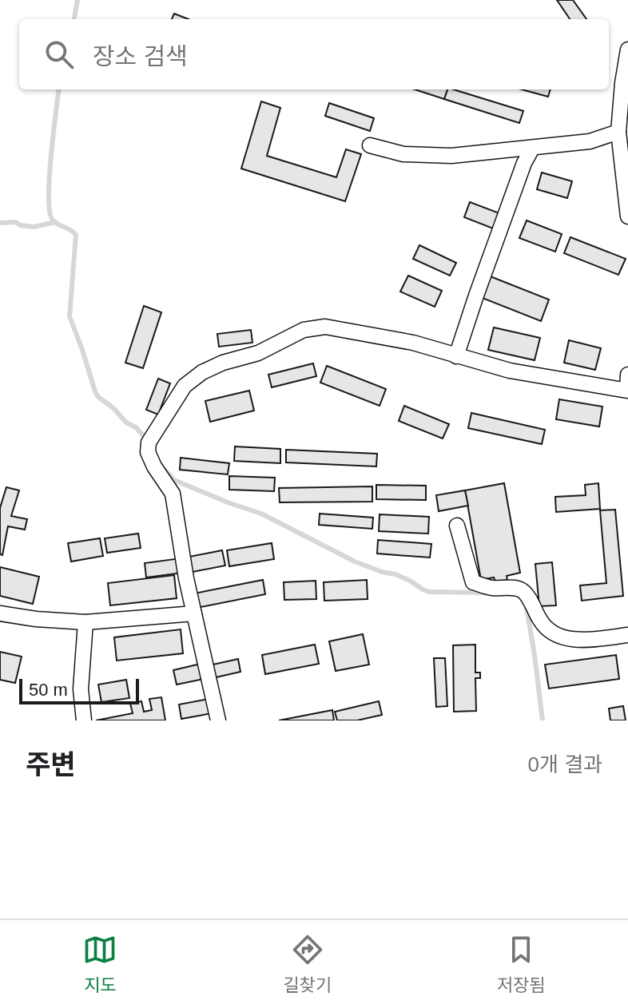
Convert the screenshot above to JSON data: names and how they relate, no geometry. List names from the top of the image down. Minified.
{"scale_bar":"50 m","page":{"search":"장소 검색","scale":"50 m","heading":["주변","0개 결과"],"nav":["지도","길찾기","저장됨"]}}
